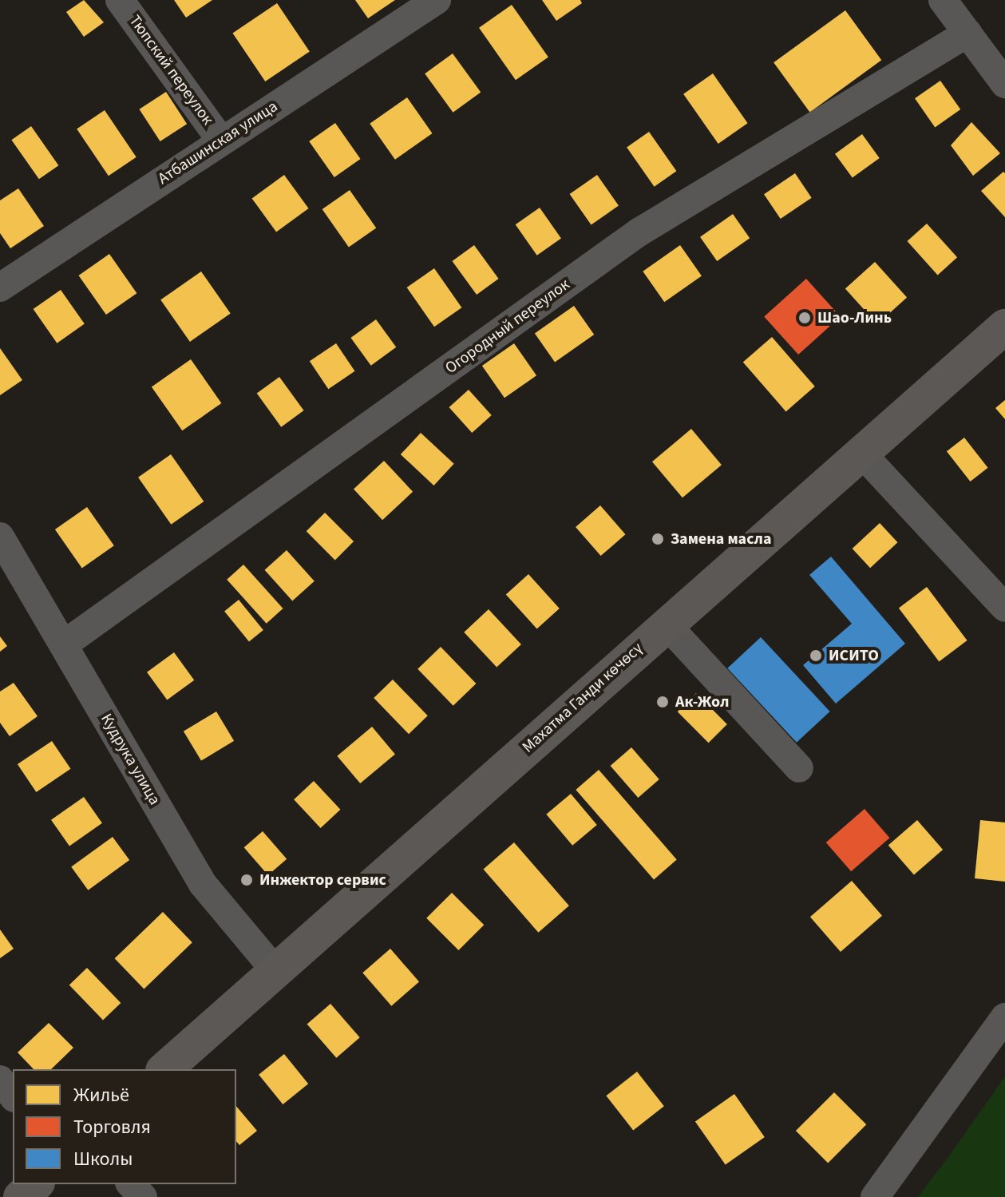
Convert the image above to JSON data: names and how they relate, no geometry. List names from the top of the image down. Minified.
{"streets":{"main road":["Махатма Ганди көчөсү"],"street":["Тюпский переулок","Атбашинская улица","Огородный переулок","Кудрука улица"]},"crossings":[["Тюпский переулок","Атбашинская улица"],["Огородный переулок","Кудрука улица"],["Махатма Ганди көчөсү","Кудрука улица"]],"places":["Шао-Линь","Замена масла","ИСИТО","Ак-Жол","Инжектор сервис"],"legend":["Жильё","Торговля","Школы"]}
